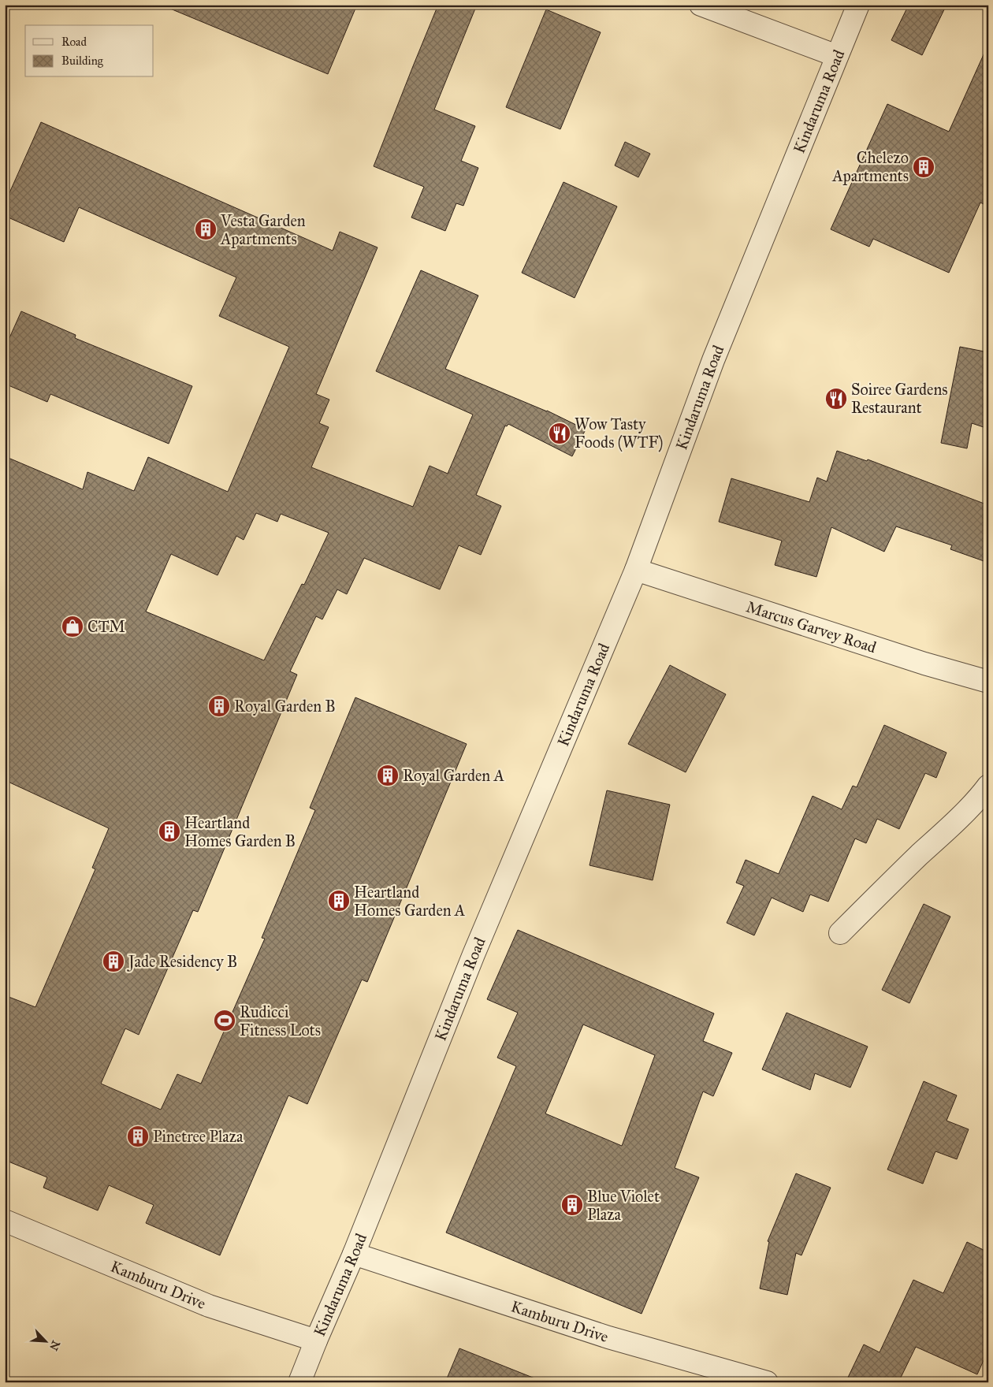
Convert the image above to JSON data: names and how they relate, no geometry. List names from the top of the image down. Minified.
{"streets":{"street":["Kindaruma Road","Marcus Garvey Road","Kamburu Drive"]},"crossings":[["Kindaruma Road","Marcus Garvey Road"],["Kindaruma Road","Kamburu Drive"]],"places":{"building":["Chelezo Apartments","Vesta Garden Apartments","Royal Garden B","Royal Garden A","Heartland Homes Garden B","Heartland Homes Garden A","Jade Residency B","Pinetree Plaza","Blue Violet Plaza"],"restaurant":["Soiree Gardens Restaurant","Wow Tasty Foods (WTF)"],"shop":["CTM"],"sports":["Rudicci Fitness Lots"]},"legend":["Road","Building"],"north":"bottom right"}
